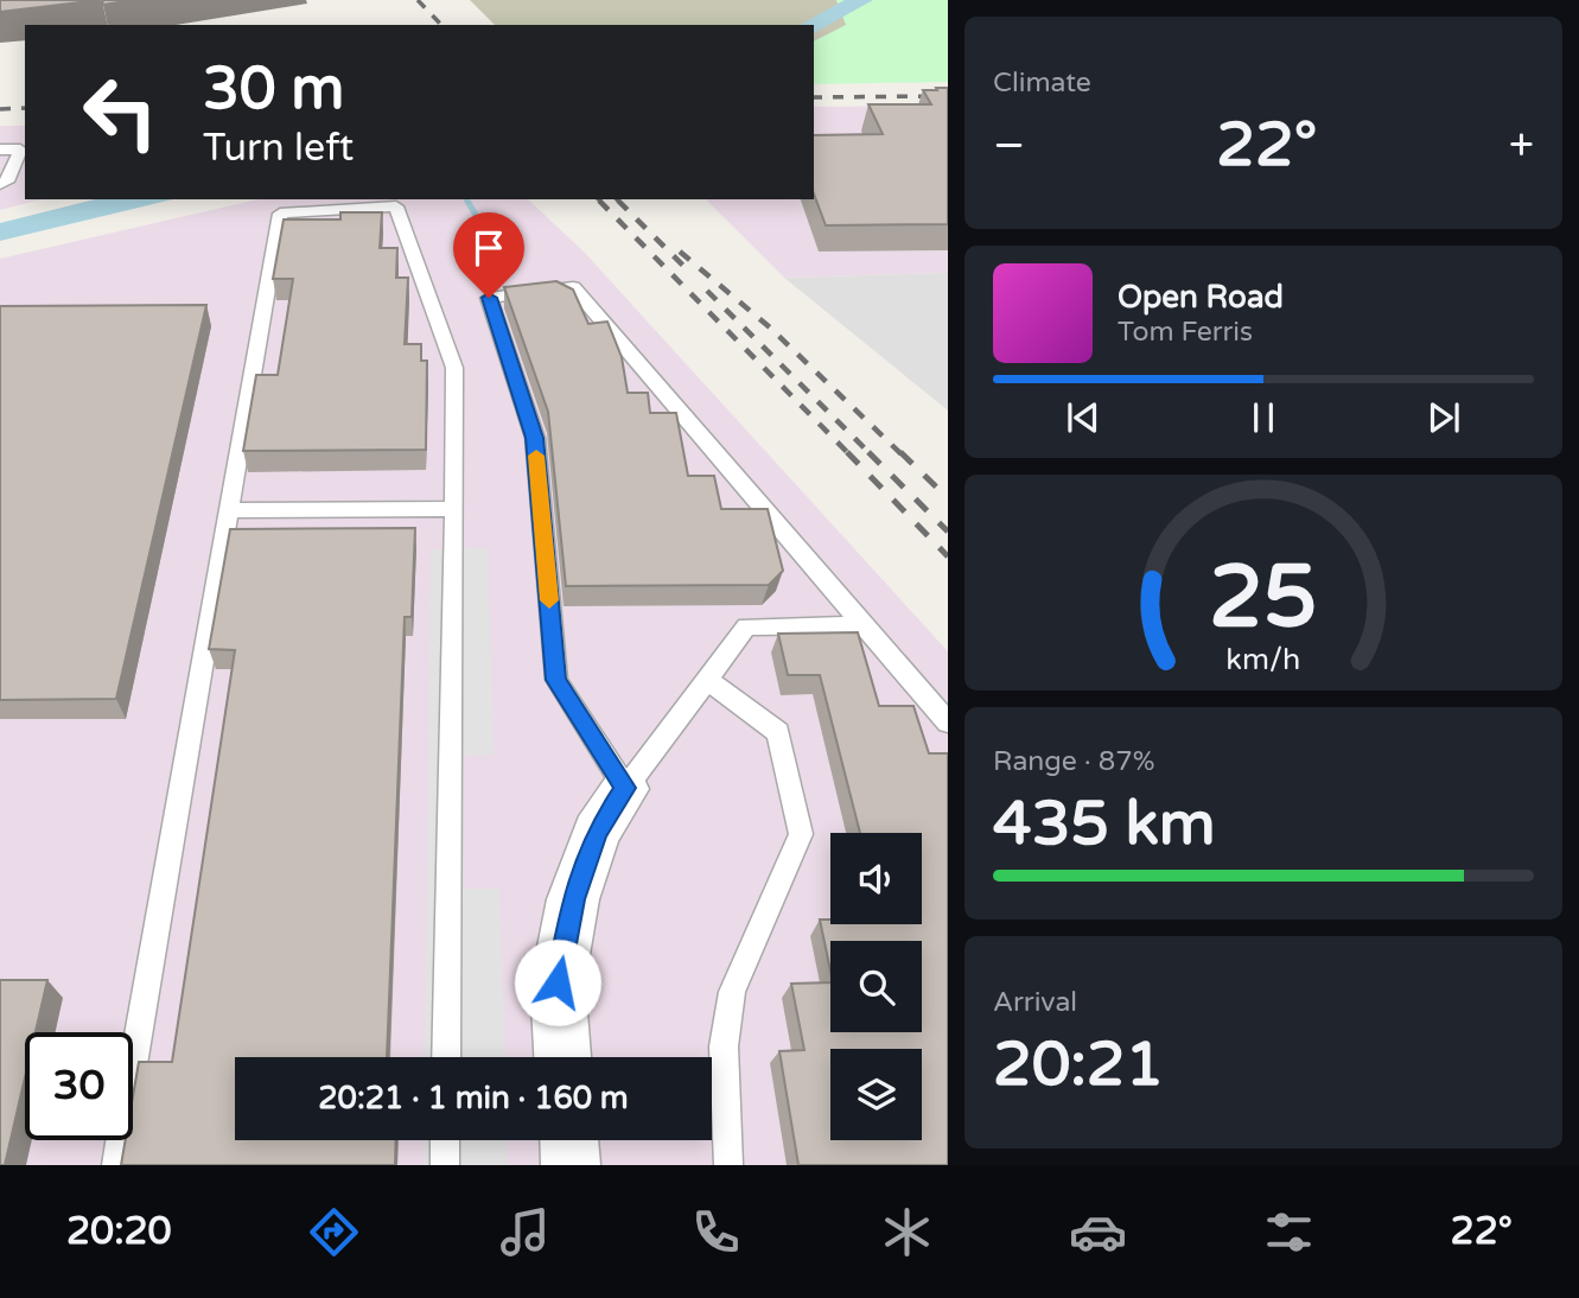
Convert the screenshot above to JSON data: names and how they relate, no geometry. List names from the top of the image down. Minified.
{"page":{"tile":["Climate",["Range · 87%","435 km"],["Arrival","20:21"]],"turn":["30 m","Turn left"],"heat":["−","22°","+"],"song":["Open Road","Tom Ferris"],"limit":"30","trip":"20:21 · 1 min · 160 m","tabs":["20:20","22°"],"gauge":["25","km/h"]}}
